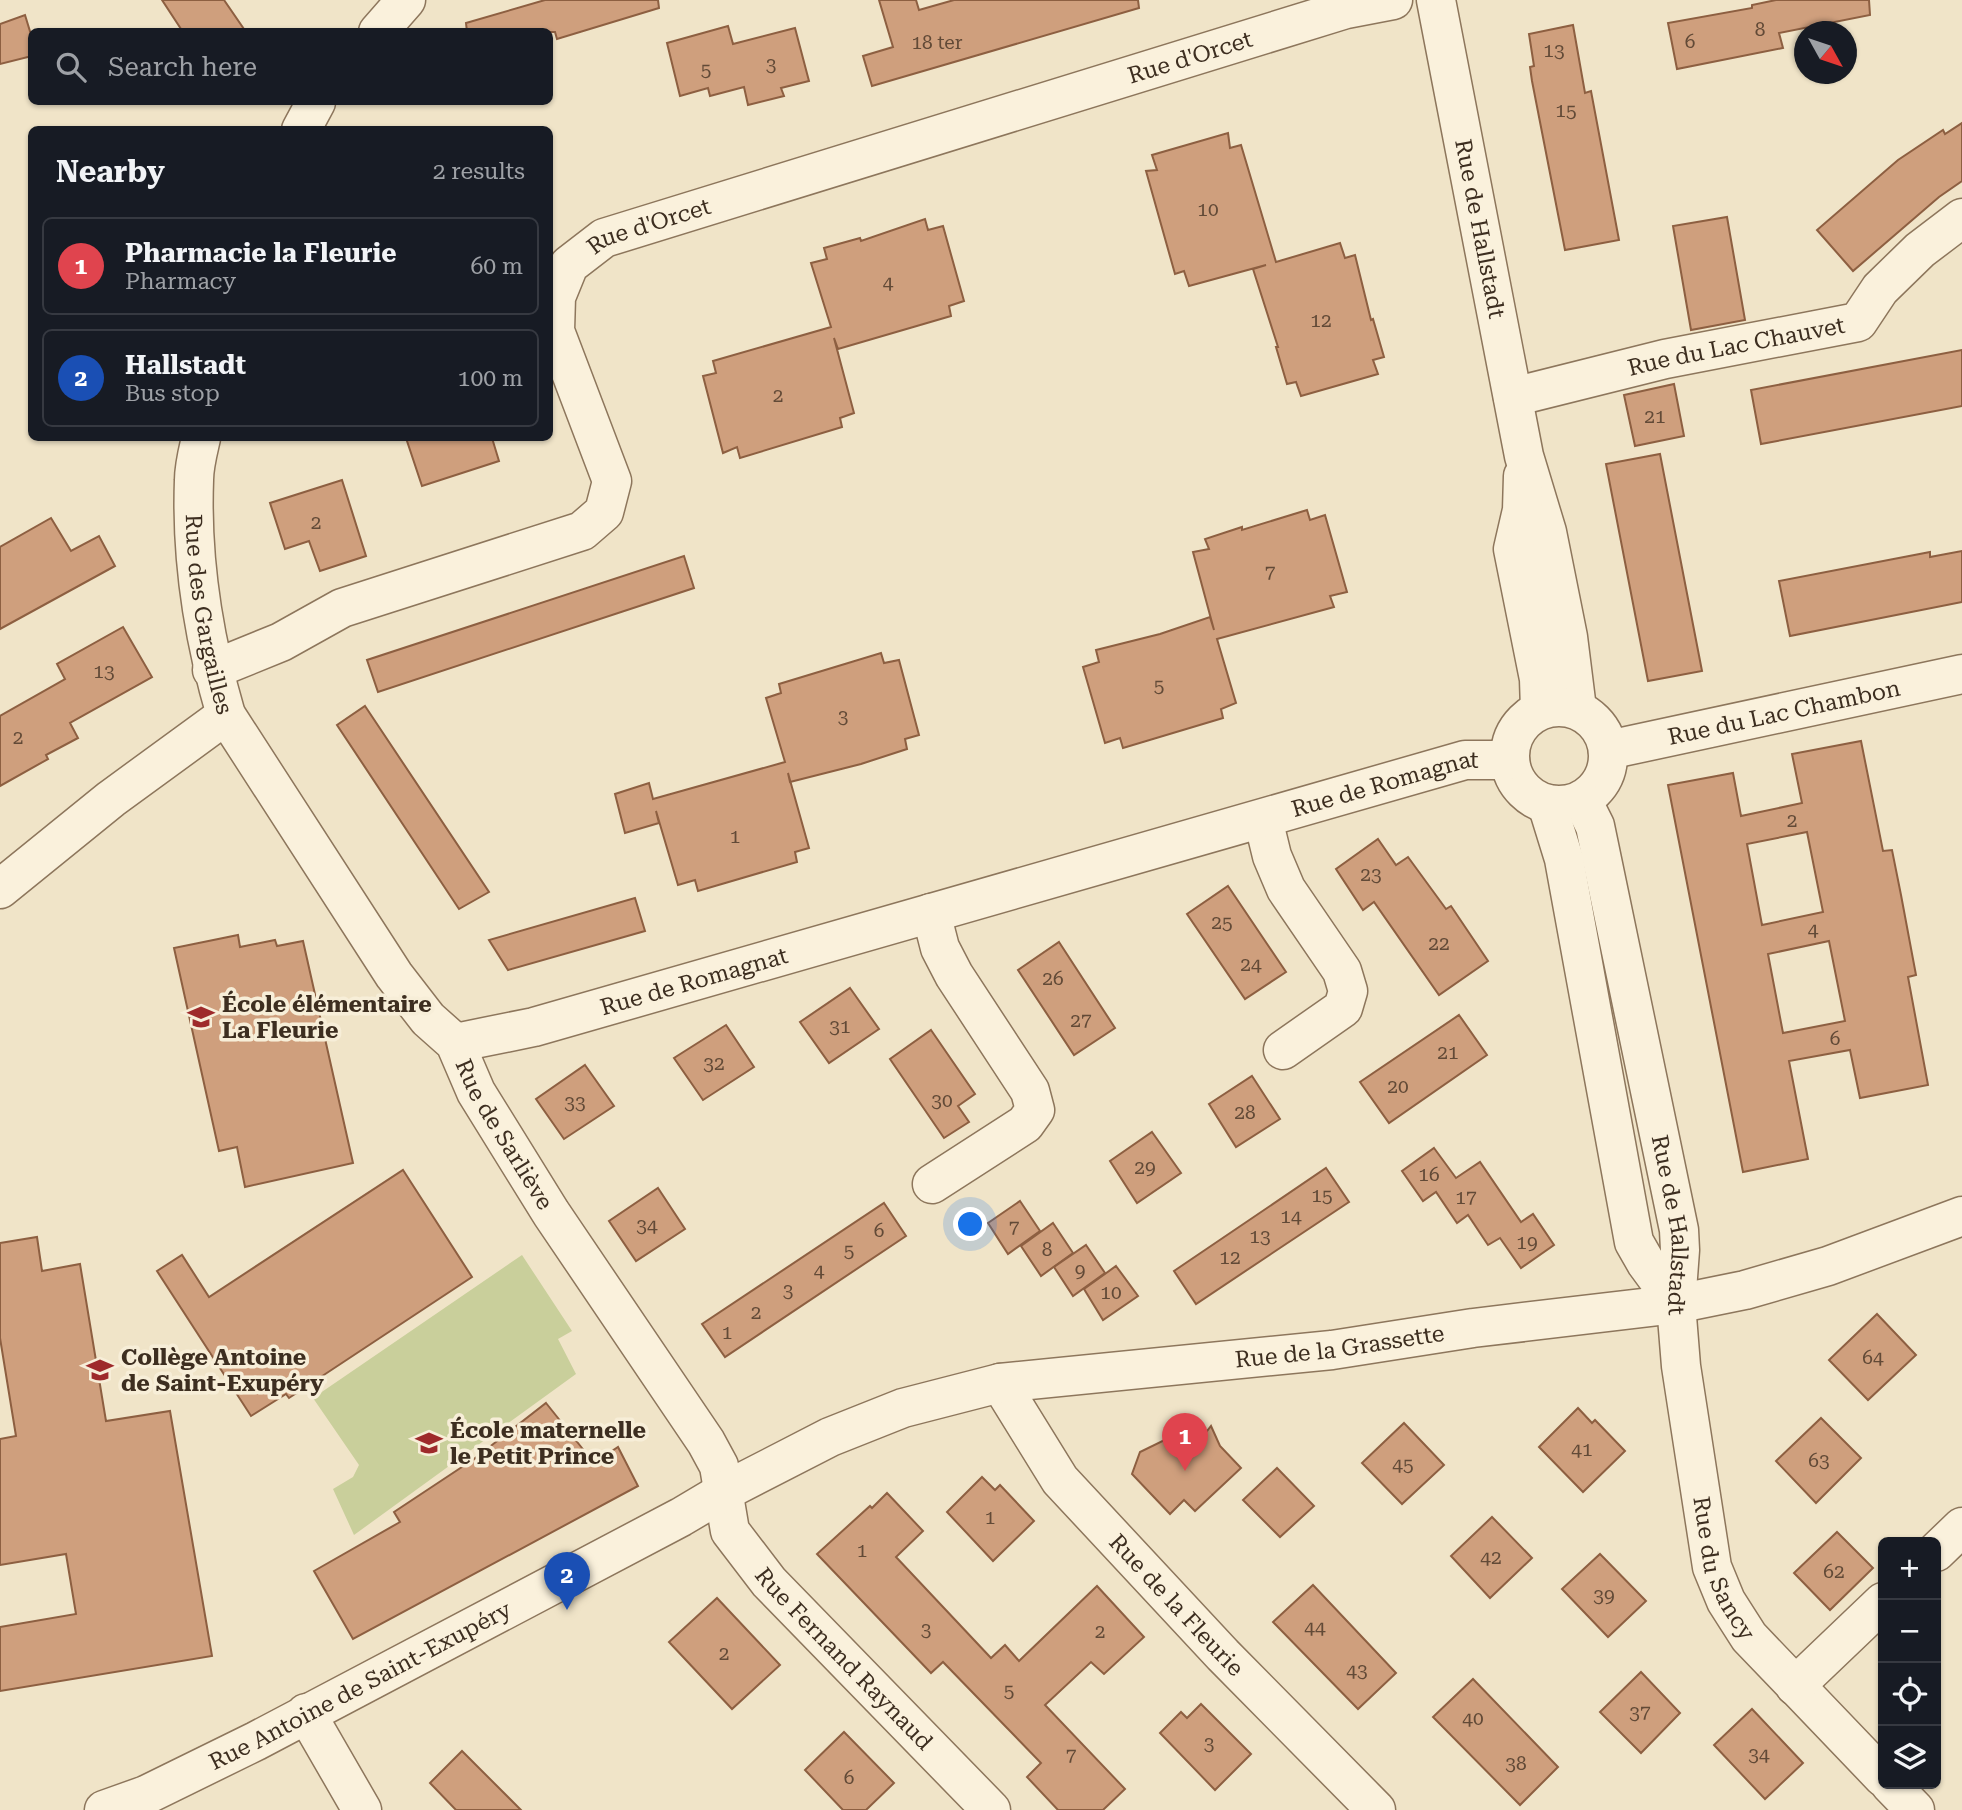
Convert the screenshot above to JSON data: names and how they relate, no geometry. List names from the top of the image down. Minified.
{"streets":{"street":["Rue d'Orcet","Rue de Hallstadt","Rue du Lac Chauvet","Rue des Gargailles","Rue du Lac Chambon","Rue de Romagnat","Rue de Sarliève","Rue de la Grassette","Rue du Sancy","Rue de la Fleurie","Rue Fernand Raynaud","Rue Antoine de Saint-Exupéry"]},"crossings":[["Rue d'Orcet","Rue des Gargailles"],["Rue de Hallstadt","Rue du Lac Chauvet"],["Rue de Hallstadt","Rue du Lac Chambon"],["Rue de Hallstadt","Rue de Romagnat"],["Rue de Hallstadt","Rue de la Grassette"],["Rue de Hallstadt","Rue du Sancy"],["Rue des Gargailles","Rue de Sarliève"],["Rue du Lac Chambon","Rue de Romagnat"],["Rue de Romagnat","Rue de Sarliève"],["Rue de Sarliève","Rue de la Grassette"],["Rue de Sarliève","Rue Fernand Raynaud"],["Rue de Sarliève","Rue Antoine de Saint-Exupéry"],["Rue de la Grassette","Rue du Sancy"],["Rue de la Grassette","Rue de la Fleurie"],["Rue de la Grassette","Rue Fernand Raynaud"],["Rue de la Grassette","Rue Antoine de Saint-Exupéry"],["Rue Fernand Raynaud","Rue Antoine de Saint-Exupéry"]],"places":{"school or university":["École élémentaire La Fleurie","Collège Antoine de Saint-Exupéry","École maternelle le Petit Prince"]},"house_numbers":["8","6","18 ter","13","3","5","15","10","4","12","2","21","2","7","13","5","3","2","2","1","23","25","4","22","24","26","27","31","6","21","32","20","30","33","28","29","16","15","17","14","34","7","6","13","19","8","5","12","4","9","3","10","2","1","64","41","63","45","1","1","42","62","39","44","3","2","2","43","5","37","40","3","34","7","38","6"],"north":"bottom right","page":{"search":"Search here","heading":["Nearby","2 results"],"list":[{"mark":"1","name":"Pharmacie la Fleurie","note":"Pharmacy","value":"60 m"},{"mark":"2","name":"Hallstadt","note":"Bus stop","value":"100 m"}],"pins":["1","2"],"map_buttons":["+","−"]}}
